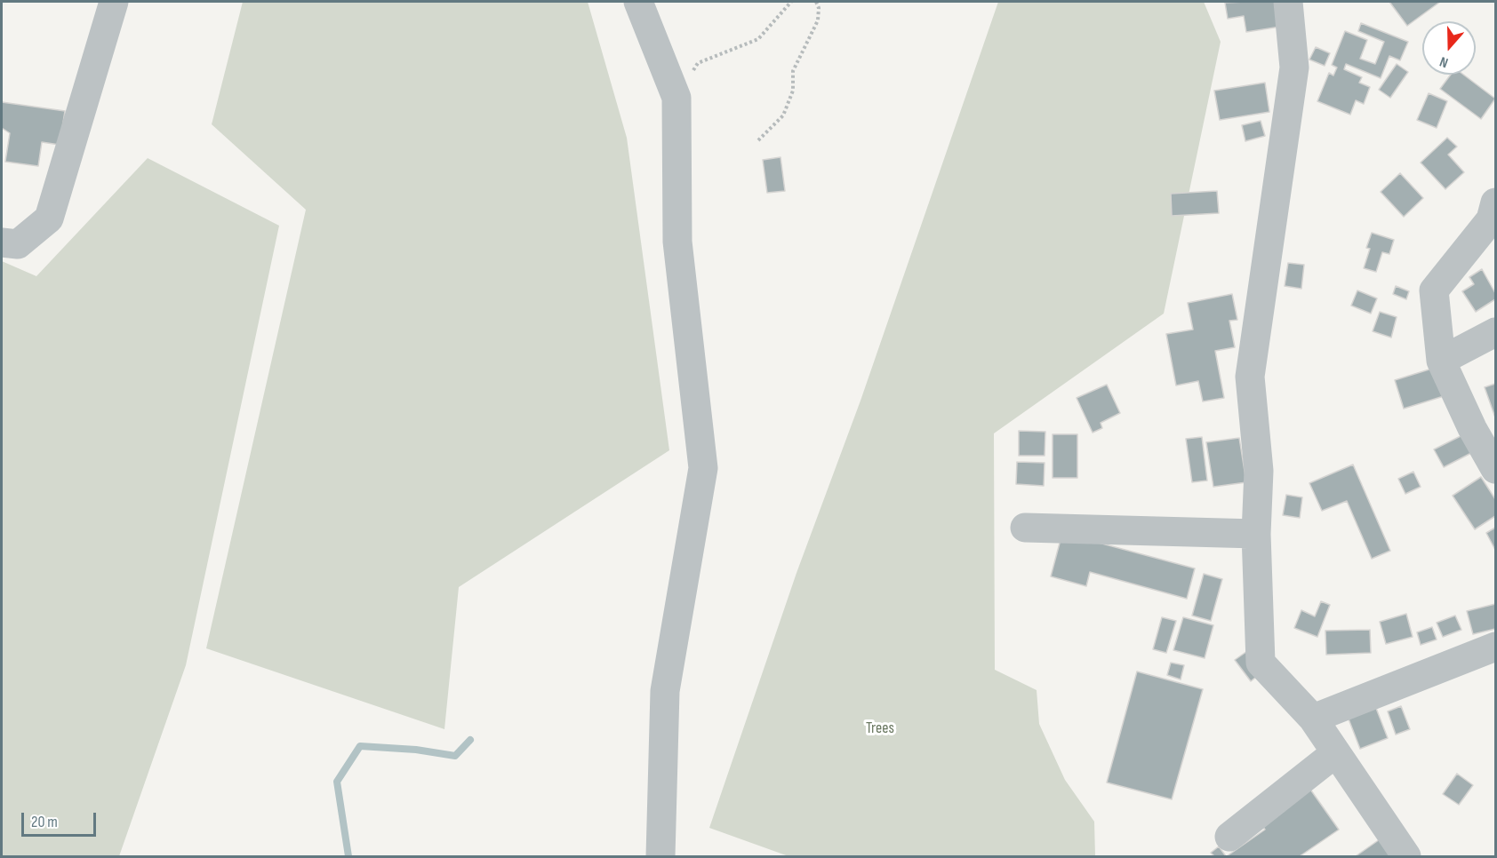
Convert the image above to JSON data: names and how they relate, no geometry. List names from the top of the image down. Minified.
{"parks":["Trees"],"scale_bar":"20 m","north":"bottom"}
